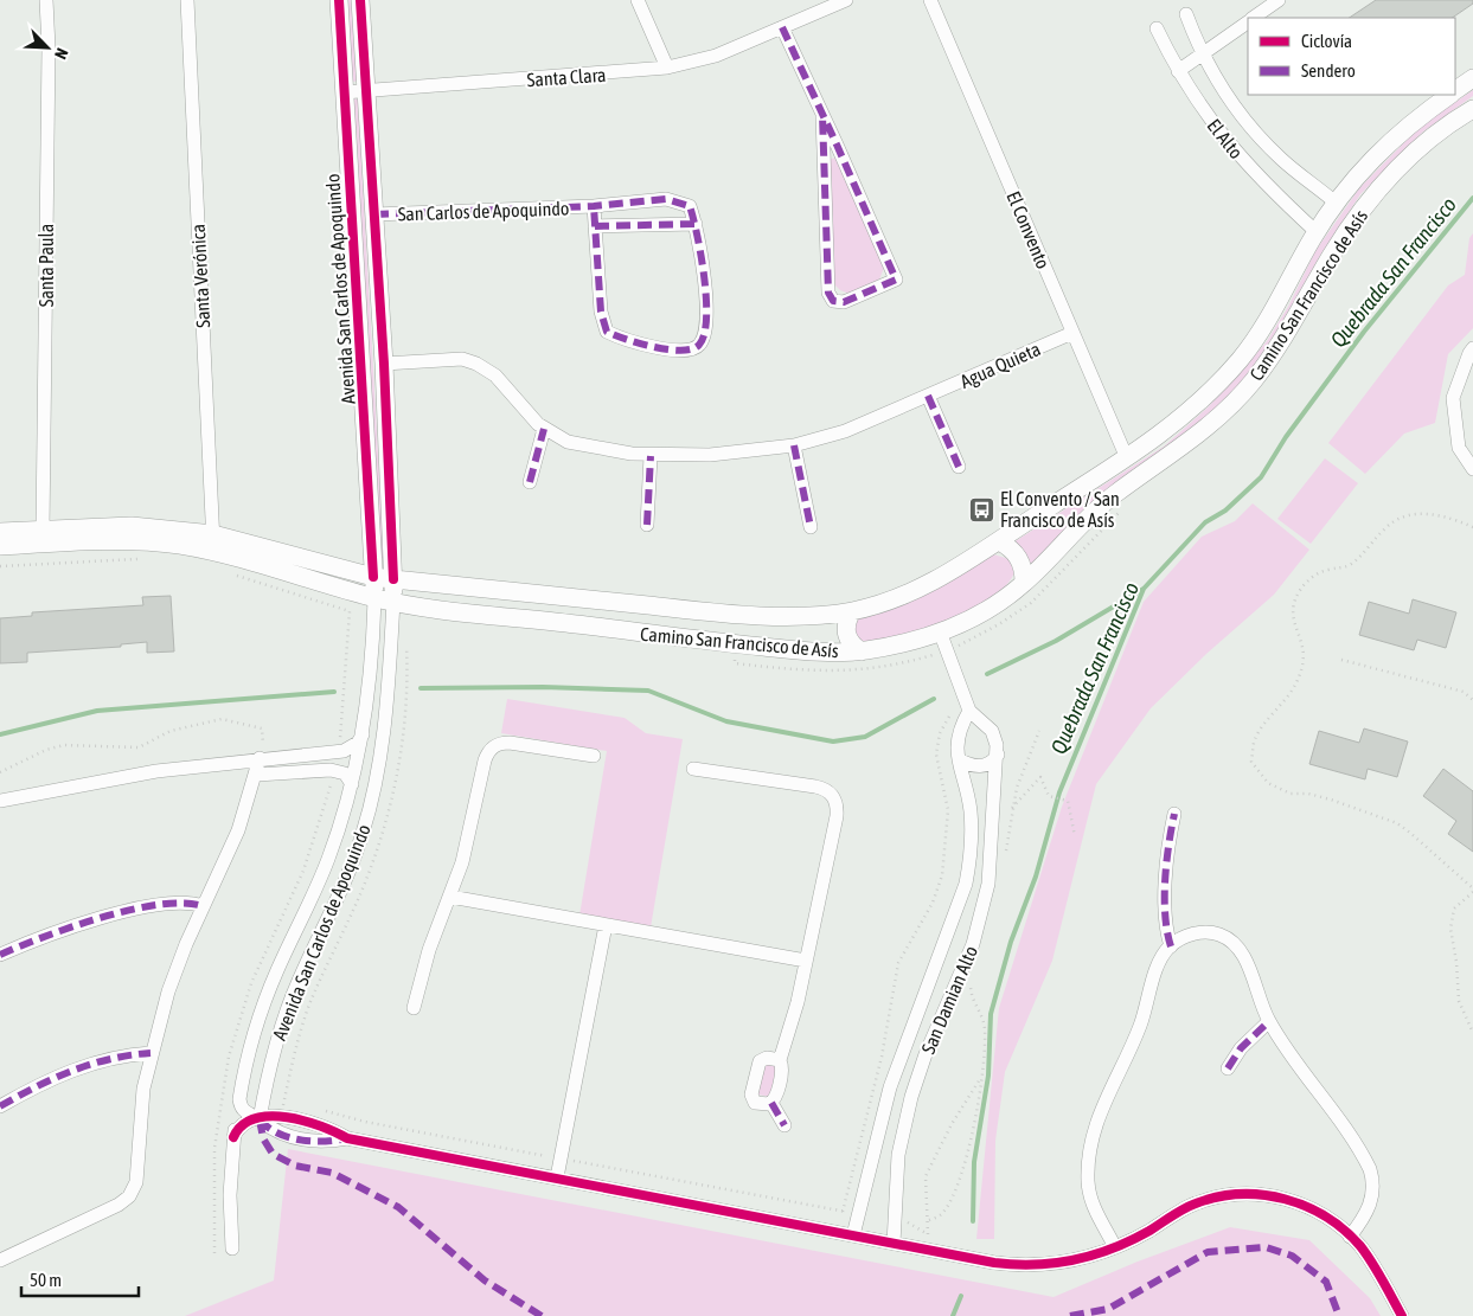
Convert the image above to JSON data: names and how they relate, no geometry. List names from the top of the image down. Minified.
{"streets":{"main road":["Avenida San Carlos de Apoquindo","Camino San Francisco de Asís"],"street":["Santa Clara","El Alto","San Carlos de Apoquindo","El Convento","Santa Paula","Santa Verónica","Agua Quieta","San Damian Alto"]},"crossings":[["Santa Clara","Avenida San Carlos de Apoquindo"],["El Alto","Camino San Francisco de Asís"],["San Carlos de Apoquindo","Avenida San Carlos de Apoquindo"],["El Convento","Camino San Francisco de Asís"],["El Convento","Agua Quieta"],["Santa Paula","Camino San Francisco de Asís"],["Santa Verónica","Camino San Francisco de Asís"],["Avenida San Carlos de Apoquindo","Camino San Francisco de Asís"],["Avenida San Carlos de Apoquindo","Agua Quieta"],["Camino San Francisco de Asís","San Damian Alto"]],"water":["Quebrada San Francisco"],"places":{"bus stop":["El Convento / San Francisco de Asís"]},"legend":["Ciclovía","Sendero"],"scale_bar":"50 m","north":"bottom right"}
